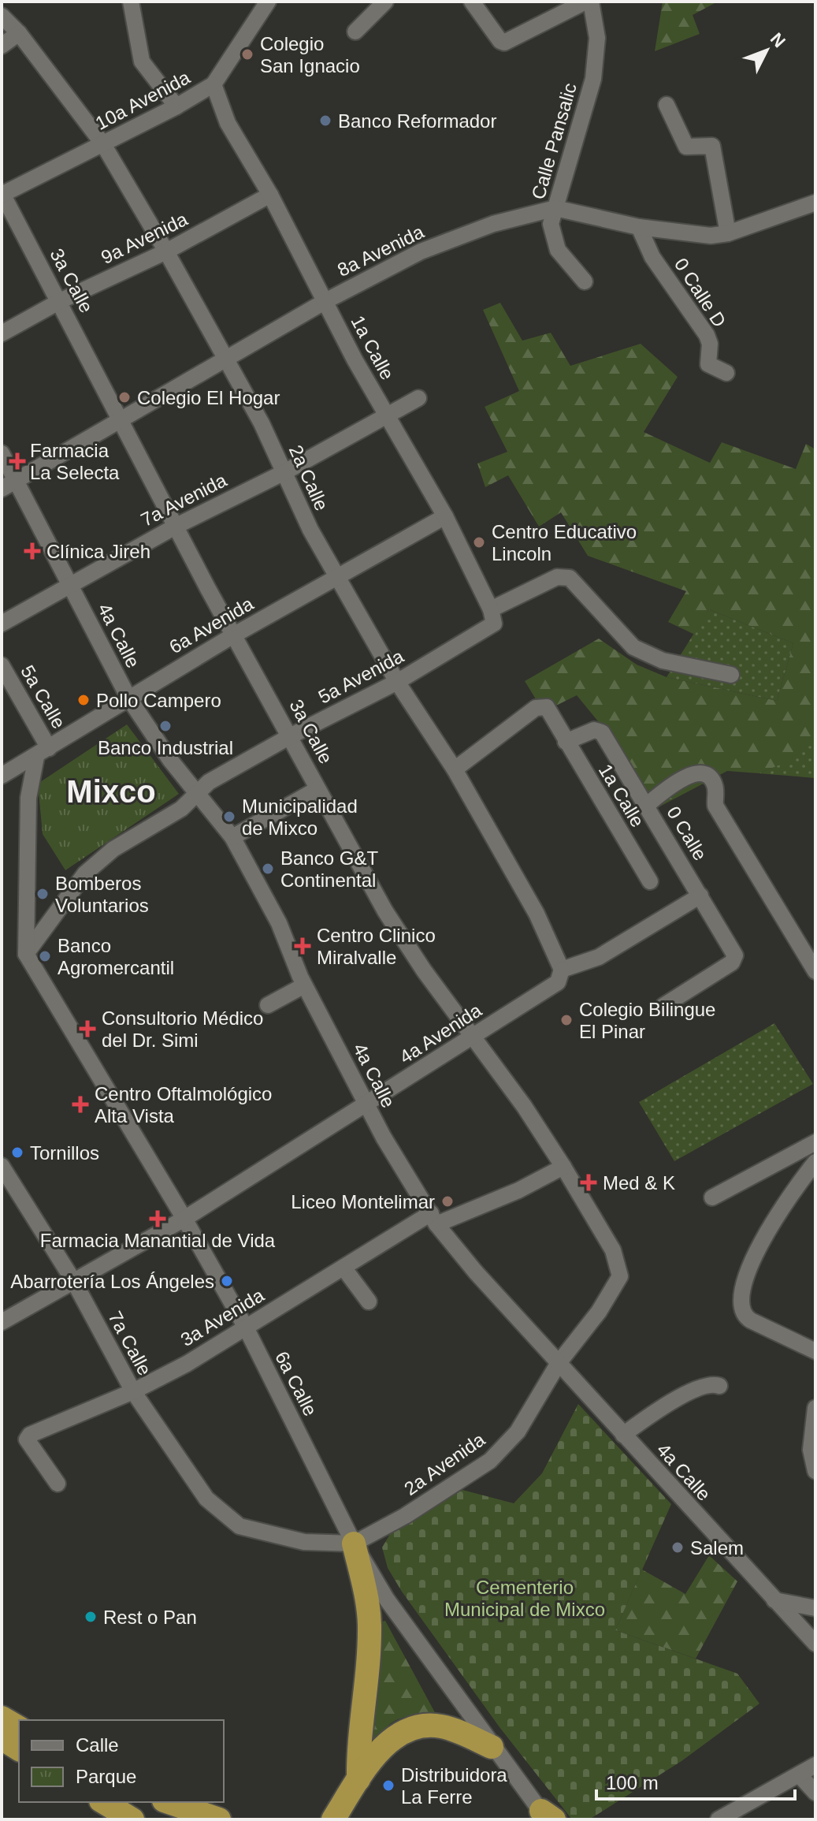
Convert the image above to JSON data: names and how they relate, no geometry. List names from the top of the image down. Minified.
{"streets":{"street":["10a Avenida","Calle Pansalic","9a Avenida","8a Avenida","3a Calle","0 Calle D","1a Calle","2a Calle","7a Avenida","6a Avenida","4a Calle","5a Avenida","5a Calle","0 Calle","4a Avenida","3a Avenida","7a Calle","6a Calle","2a Avenida"]},"crossings":[["10a Avenida","3a Calle"],["10a Avenida","1a Calle"],["10a Avenida","2a Calle"],["Calle Pansalic","8a Avenida"],["9a Avenida","3a Calle"],["9a Avenida","1a Calle"],["9a Avenida","2a Calle"],["8a Avenida","3a Calle"],["8a Avenida","0 Calle D"],["8a Avenida","1a Calle"],["8a Avenida","2a Calle"],["8a Avenida","4a Calle"],["3a Calle","7a Avenida"],["3a Calle","6a Avenida"],["3a Calle","5a Avenida"],["3a Calle","4a Avenida"],["3a Calle","3a Avenida"],["3a Calle","2a Avenida"],["1a Calle","2a Calle"],["1a Calle","7a Avenida"],["1a Calle","6a Avenida"],["1a Calle","5a Avenida"],["1a Calle","0 Calle"],["2a Calle","7a Avenida"],["2a Calle","6a Avenida"],["2a Calle","5a Avenida"],["2a Calle","4a Avenida"],["7a Avenida","4a Calle"],["6a Avenida","4a Calle"],["6a Avenida","5a Calle"],["4a Calle","5a Avenida"],["4a Calle","4a Avenida"],["4a Calle","3a Avenida"],["4a Calle","2a Avenida"],["5a Avenida","5a Calle"],["5a Avenida","6a Calle"],["5a Calle","6a Calle"],["4a Avenida","7a Calle"],["4a Avenida","6a Calle"],["3a Avenida","7a Calle"],["3a Avenida","6a Calle"],["7a Calle","2a Avenida"],["6a Calle","2a Avenida"]],"districts":["Mixco"],"parks":["Cementerio Municipal de Mixco"],"places":{"other":["Colegio San Ignacio","Banco Reformador","Colegio El Hogar","Centro Educativo Lincoln","Pollo Campero","Banco Industrial","Municipalidad de Mixco","Banco G&T Continental","Bomberos Voluntarios","Banco Agromercantil","Colegio Bilingue El Pinar","Tornillos","Liceo Montelimar","Abarrotería Los Ángeles","Salem","Rest o Pan","Distribuidora La Ferre"],"health":["Farmacia La Selecta","Clínica Jireh","Centro Clinico Miralvalle","Consultorio Médico del Dr. Simi","Centro Oftalmológico Alta Vista","Med & K","Farmacia Manantial de Vida"]},"legend":["Calle","Parque"],"scale_bar":"100 m","north":"top right"}
